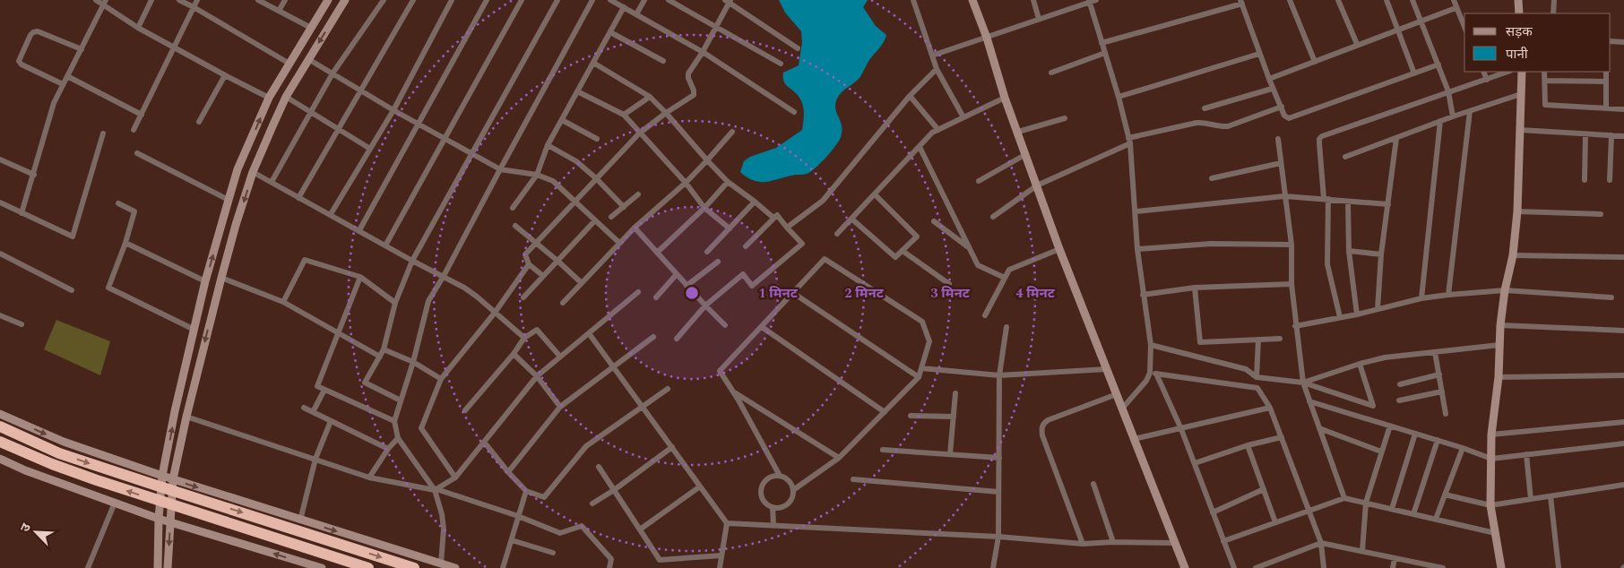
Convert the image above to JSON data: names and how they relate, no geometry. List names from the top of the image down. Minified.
{"legend":["सड़क","पानी"],"north":"top left","rings":["1 मिनट","2 मिनट","3 मिनट","4 मिनट"]}
